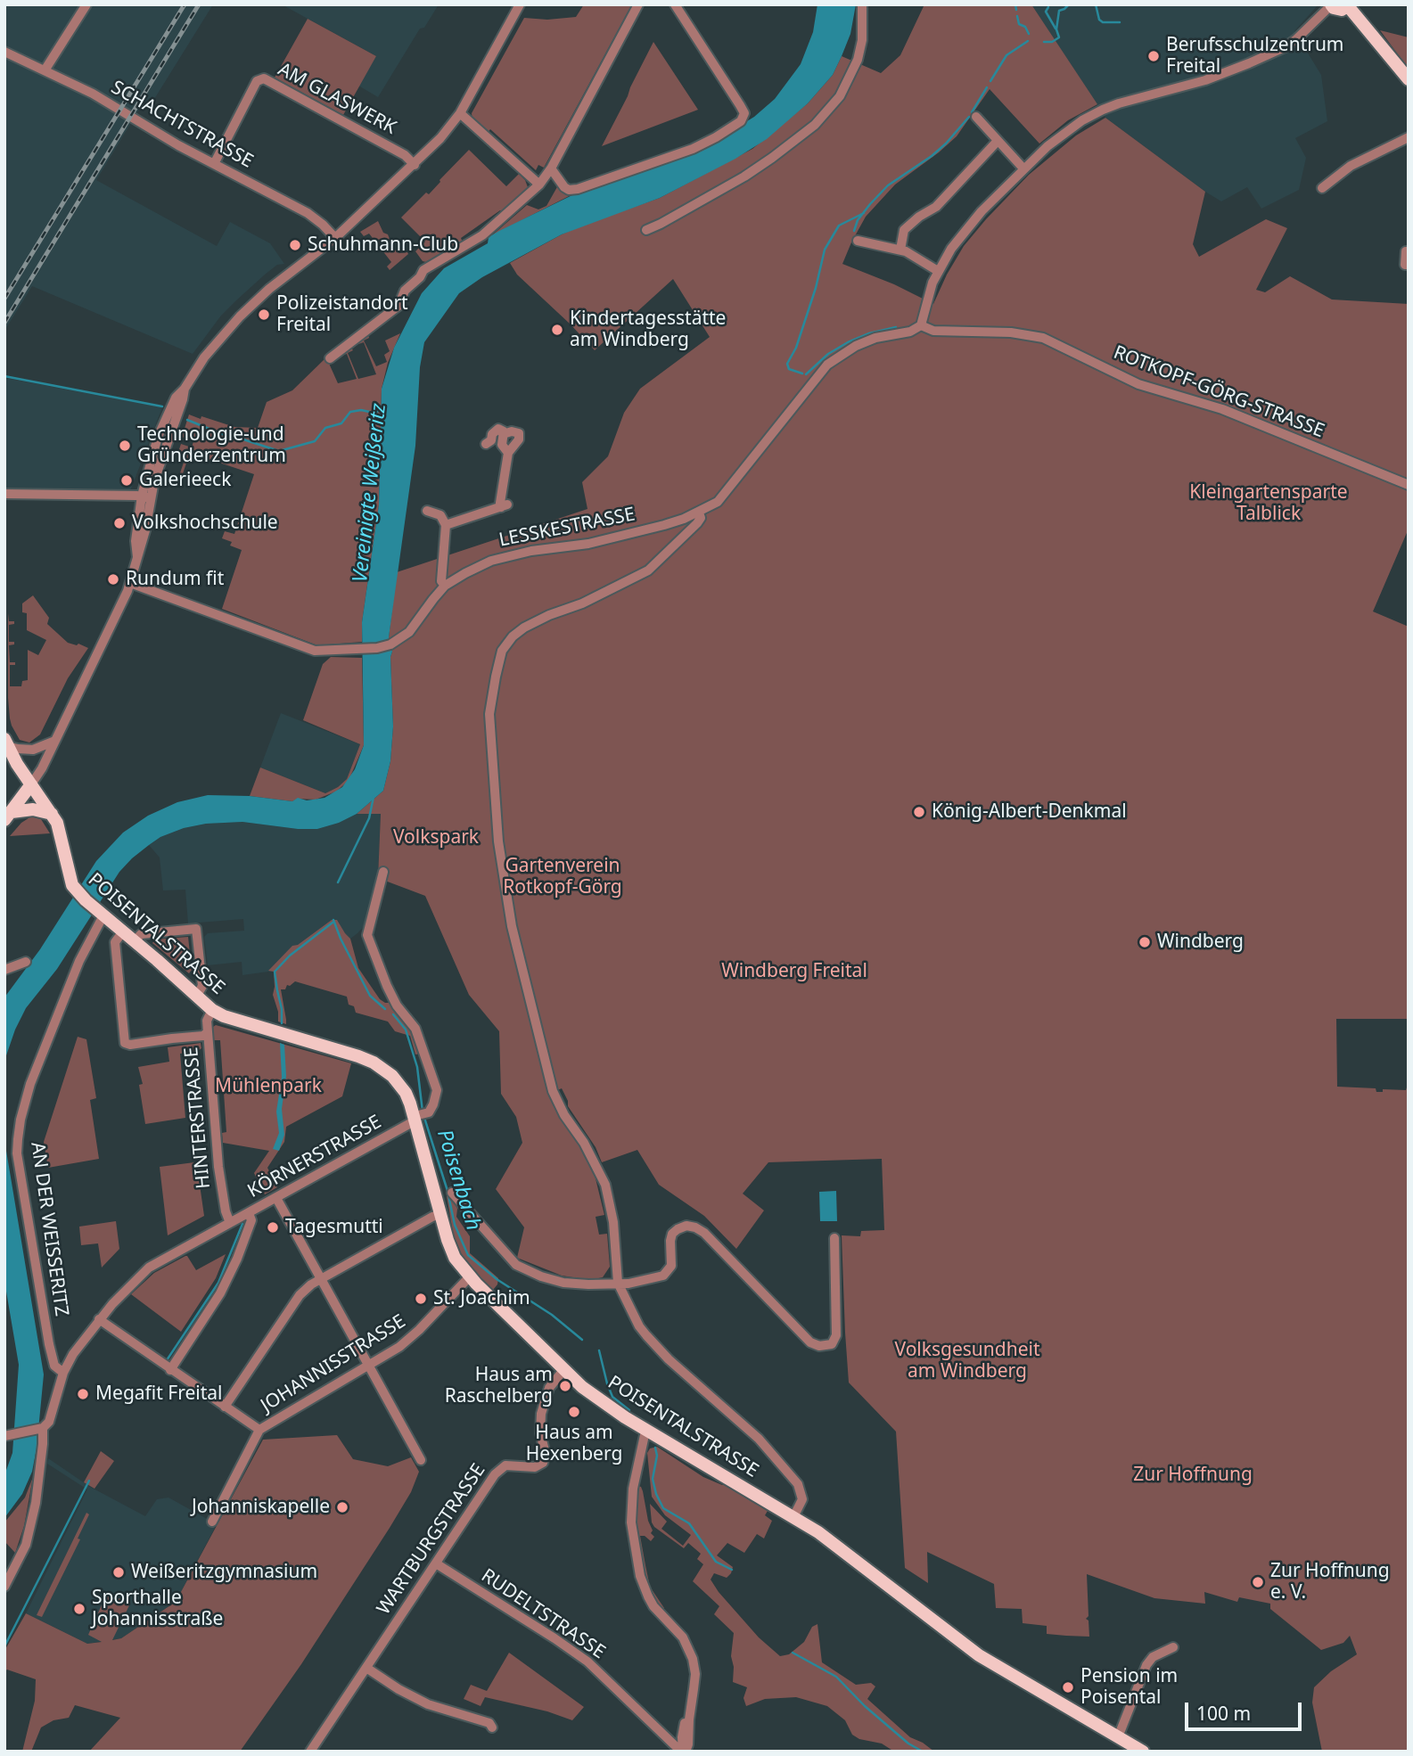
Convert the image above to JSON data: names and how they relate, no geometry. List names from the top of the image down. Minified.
{"streets":{"main road":["POISENTALSTRASSE"],"street":["AM GLASWERK","SCHACHTSTRASSE","ROTKOPF-GÖRG-STRASSE","LESSKESTRASSE","HINTERSTRASSE","KÖRNERSTRASSE","AN DER WEISSERITZ","JOHANNISSTRASSE","WARTBURGSTRASSE","RUDELTSTRASSE"]},"crossings":[["AM GLASWERK","SCHACHTSTRASSE"],["ROTKOPF-GÖRG-STRASSE","LESSKESTRASSE"],["ROTKOPF-GÖRG-STRASSE","POISENTALSTRASSE"],["POISENTALSTRASSE","HINTERSTRASSE"],["POISENTALSTRASSE","KÖRNERSTRASSE"],["POISENTALSTRASSE","AN DER WEISSERITZ"],["POISENTALSTRASSE","JOHANNISSTRASSE"],["POISENTALSTRASSE","WARTBURGSTRASSE"],["HINTERSTRASSE","KÖRNERSTRASSE"],["KÖRNERSTRASSE","AN DER WEISSERITZ"],["WARTBURGSTRASSE","RUDELTSTRASSE"]],"water":["Vereinigte Weißeritz","Poisenbach"],"parks":["Kleingartensparte Talblick","Volkspark","Gartenverein Rotkopf-Görg","Windberg Freital","Mühlenpark","Volksgesundheit am Windberg","Zur Hoffnung"],"places":["Berufsschulzentrum Freital","Schuhmann-Club","Polizeistandort Freital","Kindertagesstätte am Windberg","Technologie-und Gründerzentrum","Galerieeck","Volkshochschule","Rundum fit","König-Albert-Denkmal","Windberg","Tagesmutti","St. Joachim","Haus am Raschelberg","Megafit Freital","Haus am Hexenberg","Johanniskapelle","Weißeritzgymnasium","Zur Hoffnung e. V.","Sporthalle Johannisstraße","Pension im Poisental"],"scale_bar":"100 m"}
